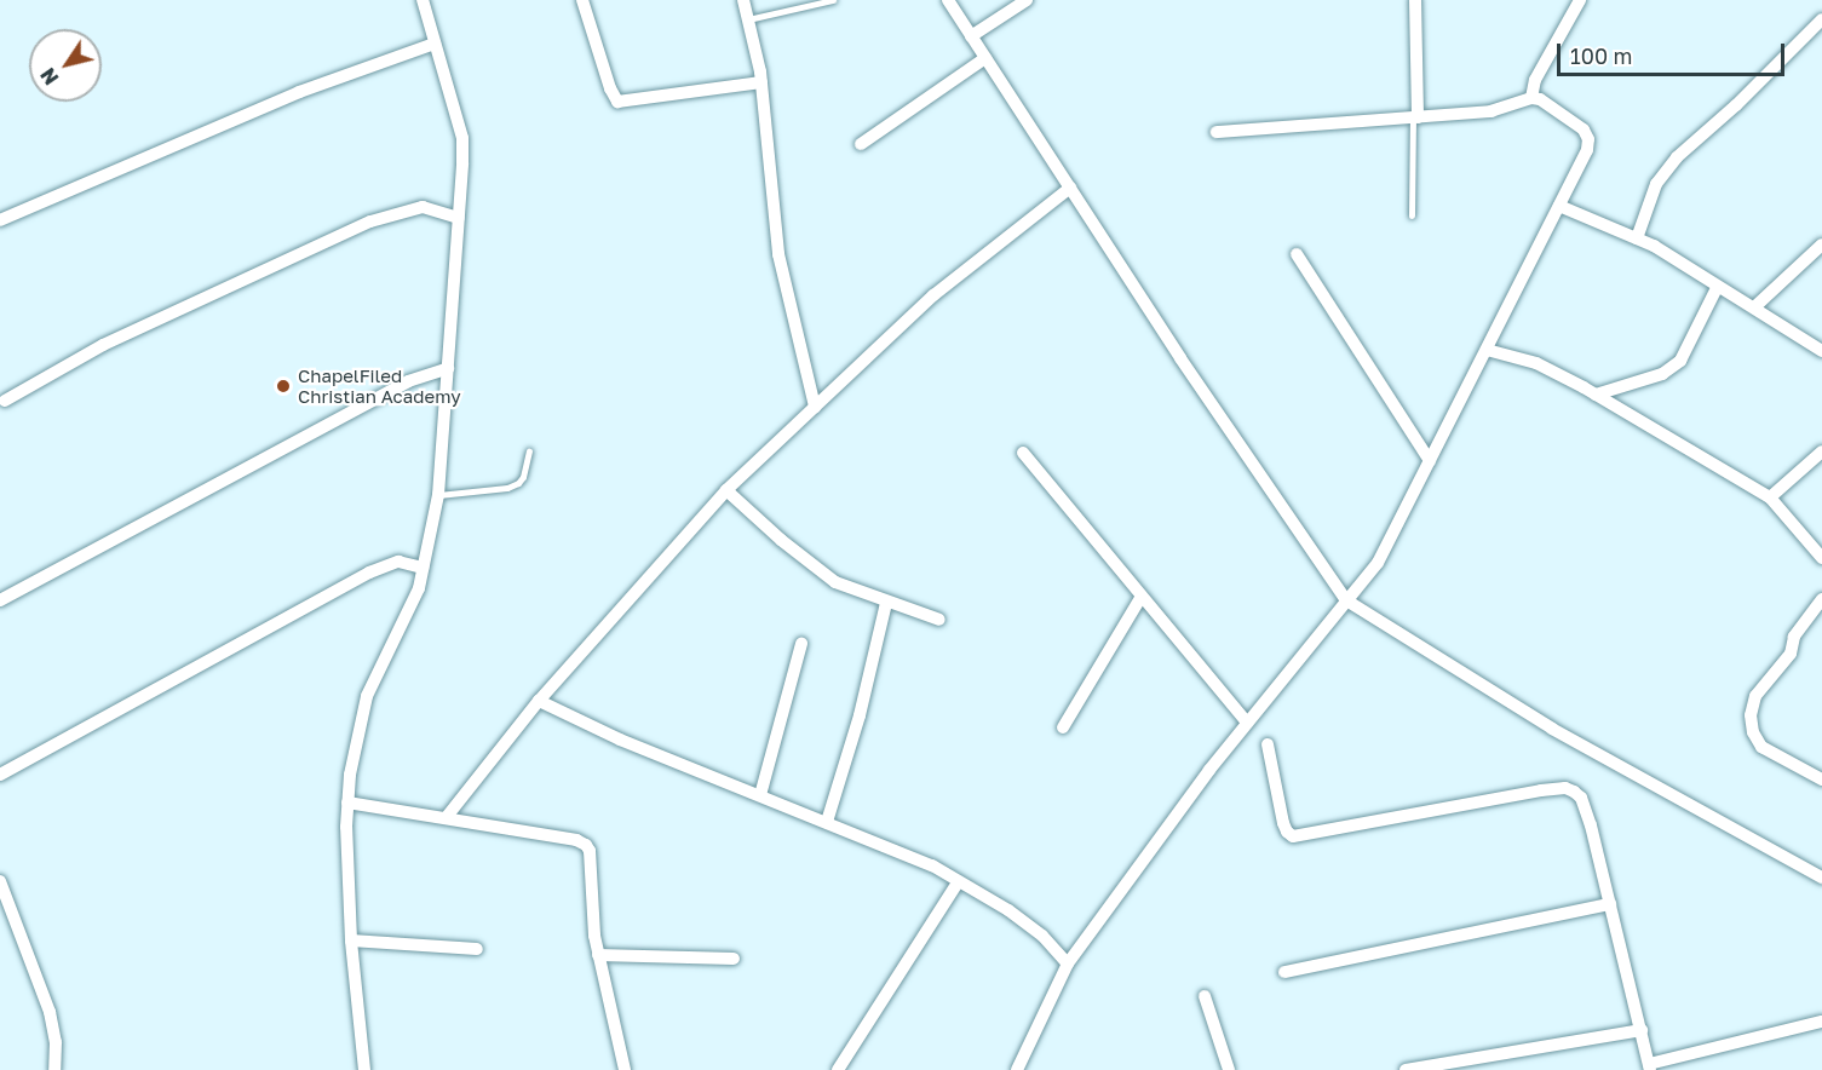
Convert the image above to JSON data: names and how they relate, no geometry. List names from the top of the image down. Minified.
{"places":["ChapelFiled Christian Academy"],"scale_bar":"100 m","north":"bottom left"}
